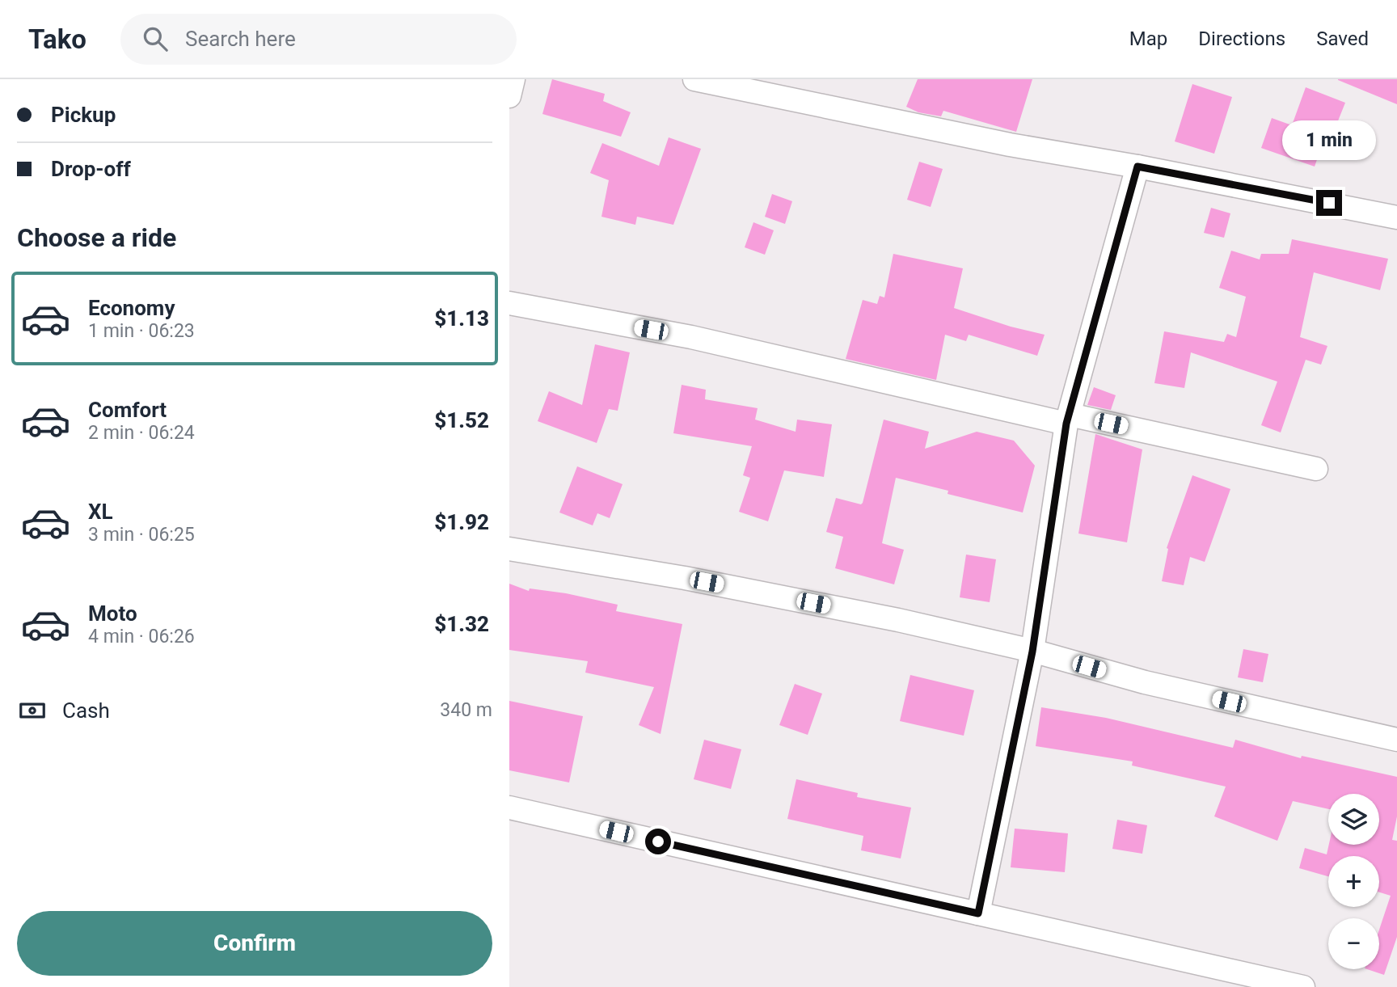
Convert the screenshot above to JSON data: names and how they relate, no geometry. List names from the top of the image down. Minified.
{"page":{"header":"Tako","search":"Search here","nav":["Map","Directions","Saved"],"banner":["Pickup","Drop-off"],"bubble":"1 min","heading":"Choose a ride","list":[{"name":"Economy","note":"1 min · 06:23","value":"$1.13"},{"name":"Comfort","note":"2 min · 06:24","value":"$1.52"},{"name":"XL","note":"3 min · 06:25","value":"$1.92"},{"name":"Moto","note":"4 min · 06:26","value":"$1.32"}],"pay":["Cash","340 m"],"map_buttons":["+","−"],"buttons":"Confirm"}}
